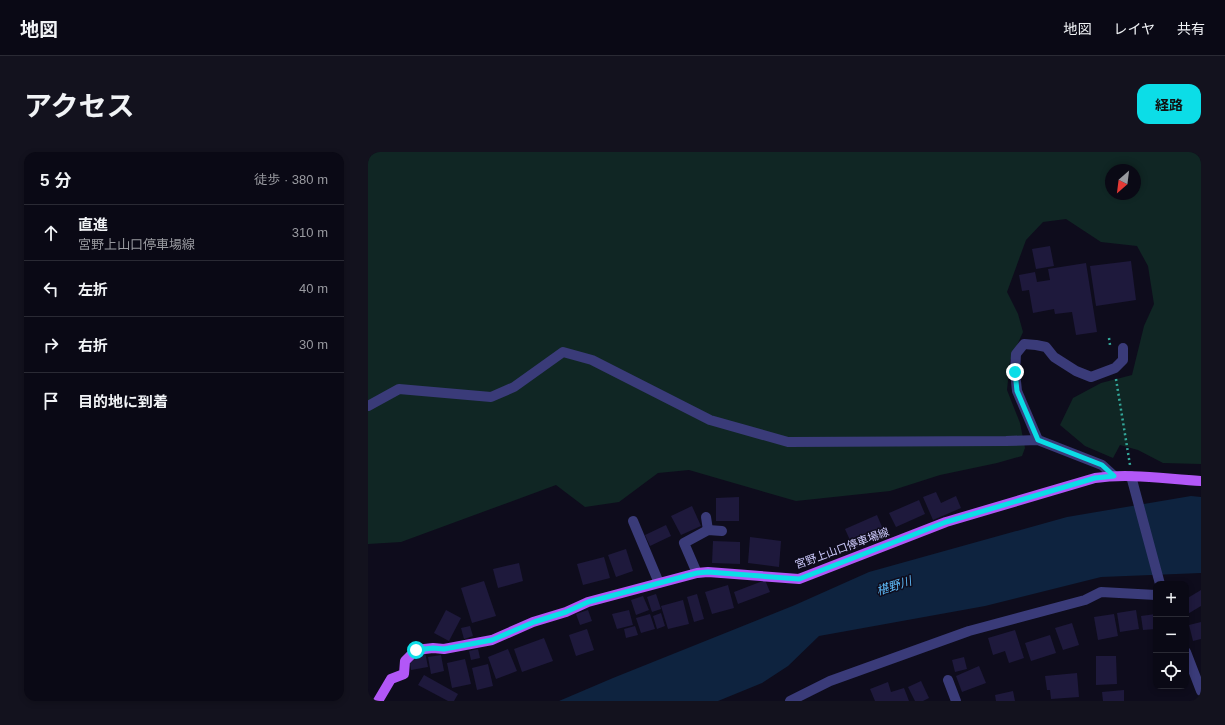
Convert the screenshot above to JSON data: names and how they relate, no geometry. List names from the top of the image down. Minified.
{"streets":{"main road":["宮野上山口停車場線"]},"water":["椹野川"],"north":"bottom left","page":{"header":"地図","nav":["地図","レイヤ","共有"],"title":"アクセス","buttons":"経路","heading":["5 分","徒歩 · 380 m"],"list":[["直進","宮野上山口停車場線","310 m"],["左折","40 m"],["右折","30 m"],"目的地に到着"],"map_buttons":["+","−"]}}
